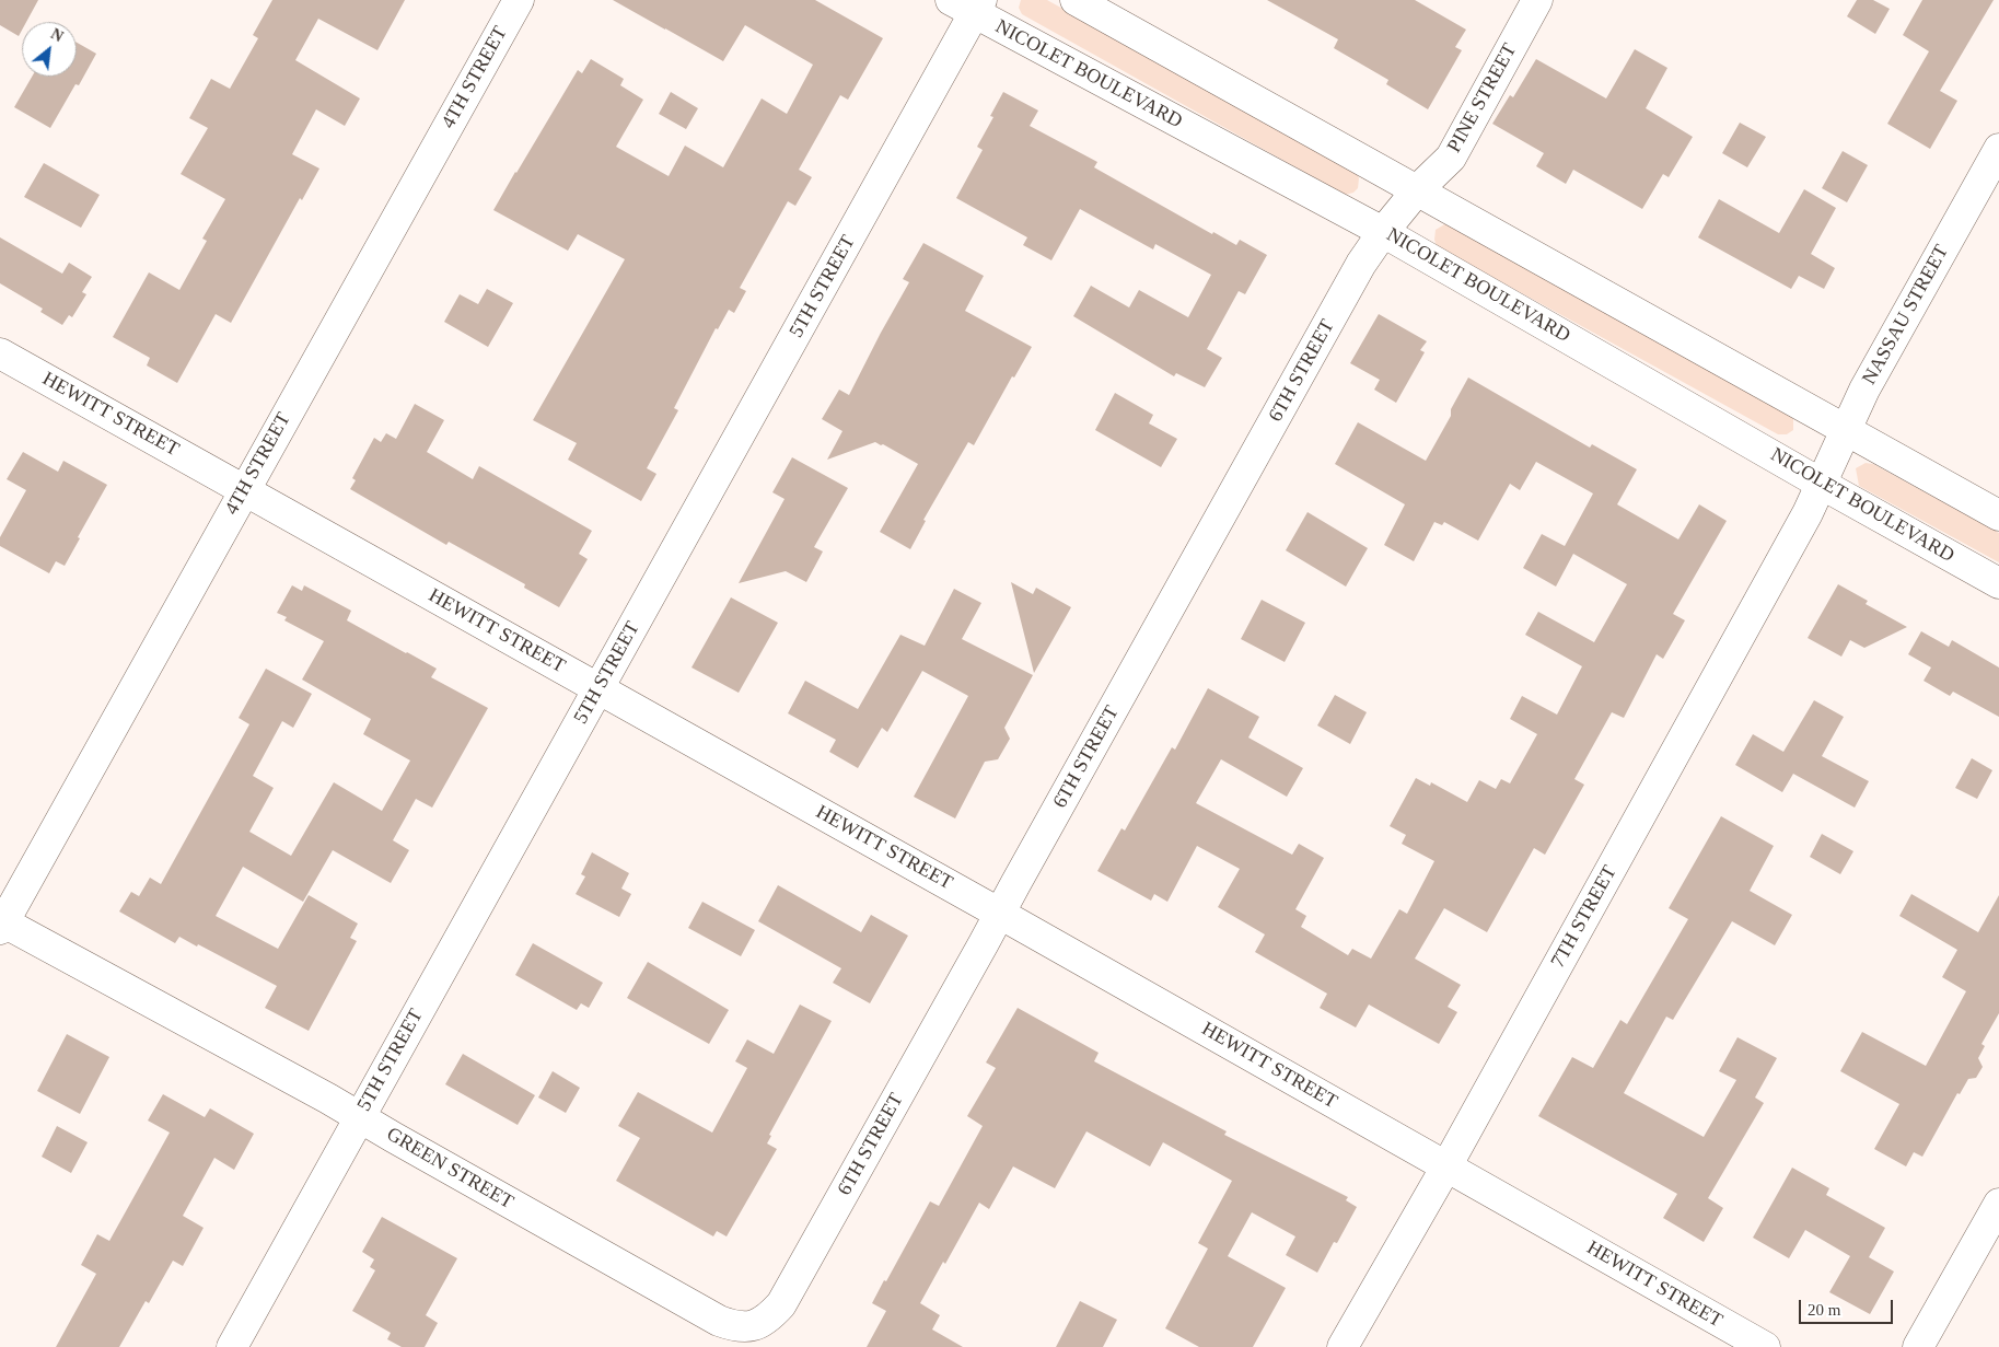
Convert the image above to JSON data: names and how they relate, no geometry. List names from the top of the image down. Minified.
{"streets":{"street":["NICOLET BOULEVARD","4TH STREET","PINE STREET","5TH STREET","NASSAU STREET","6TH STREET","HEWITT STREET","7TH STREET","GREEN STREET"]},"crossings":[["NICOLET BOULEVARD","5TH STREET"],["NICOLET BOULEVARD","NASSAU STREET"],["NICOLET BOULEVARD","6TH STREET"],["NICOLET BOULEVARD","7TH STREET"],["4TH STREET","HEWITT STREET"],["4TH STREET","GREEN STREET"],["PINE STREET","6TH STREET"],["5TH STREET","HEWITT STREET"],["5TH STREET","GREEN STREET"],["NASSAU STREET","7TH STREET"],["6TH STREET","HEWITT STREET"],["6TH STREET","GREEN STREET"],["HEWITT STREET","7TH STREET"]],"scale_bar":"20 m","north":"top right"}
